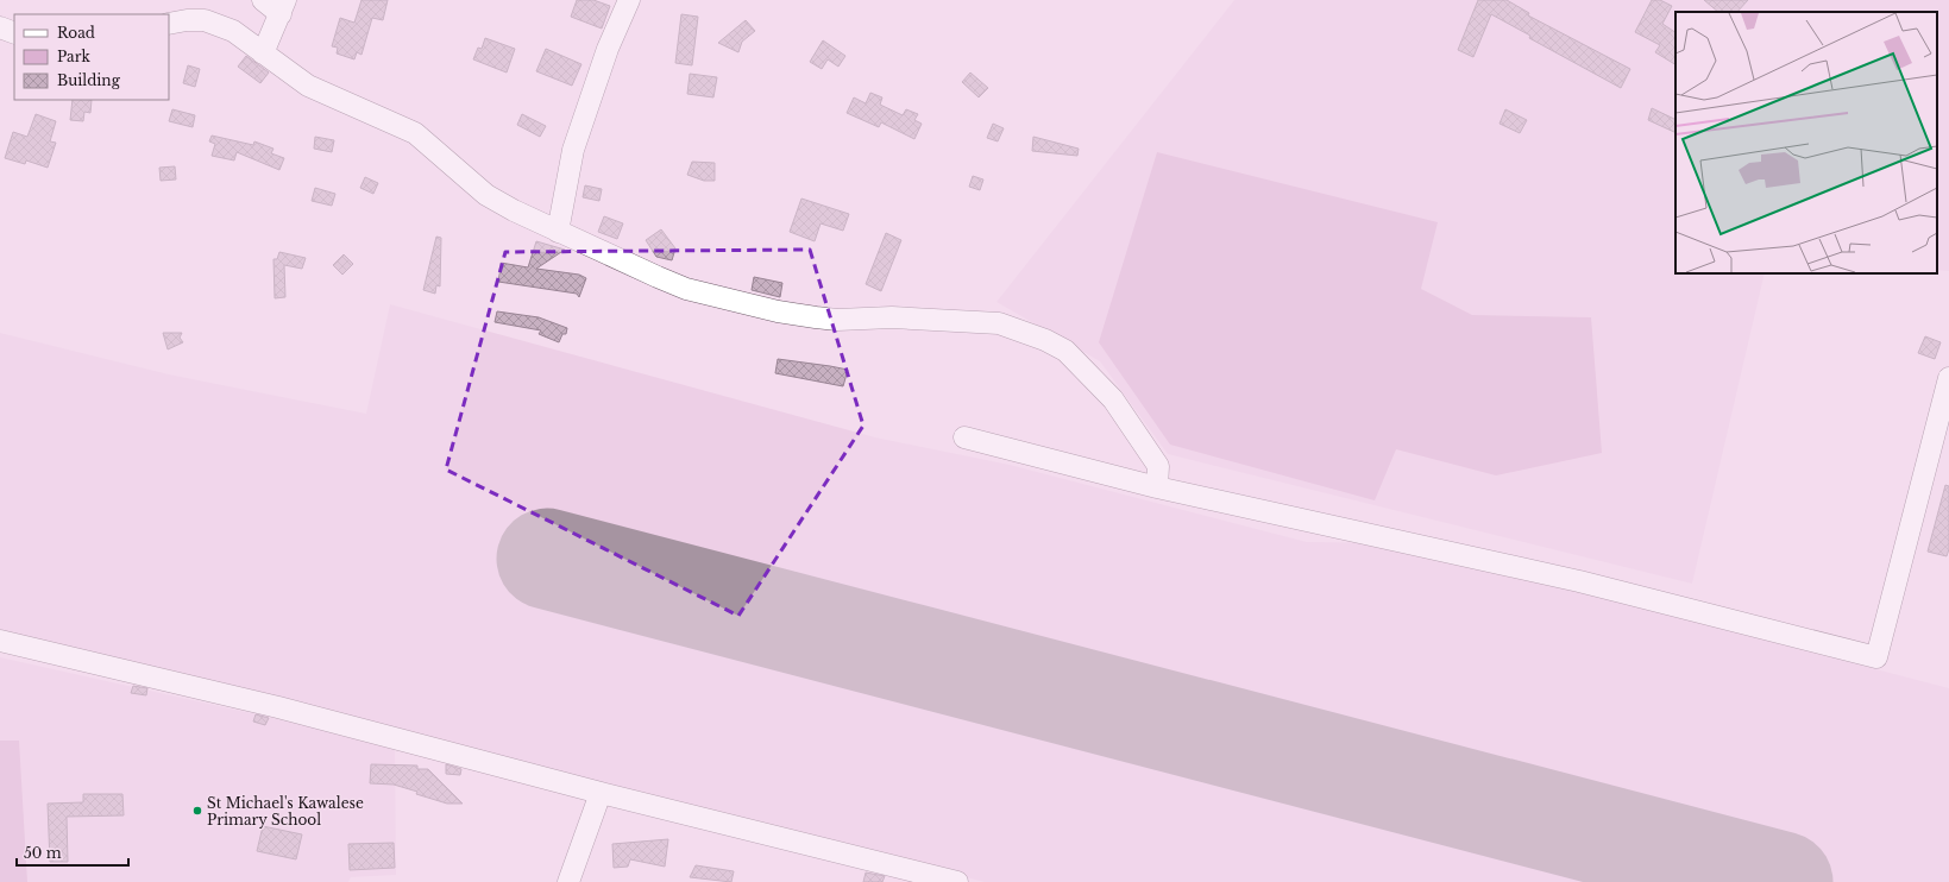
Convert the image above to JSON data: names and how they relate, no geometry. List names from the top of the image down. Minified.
{"places":["St Michael's Kawalese Primary School"],"legend":["Road","Park","Building"],"scale_bar":"50 m"}
